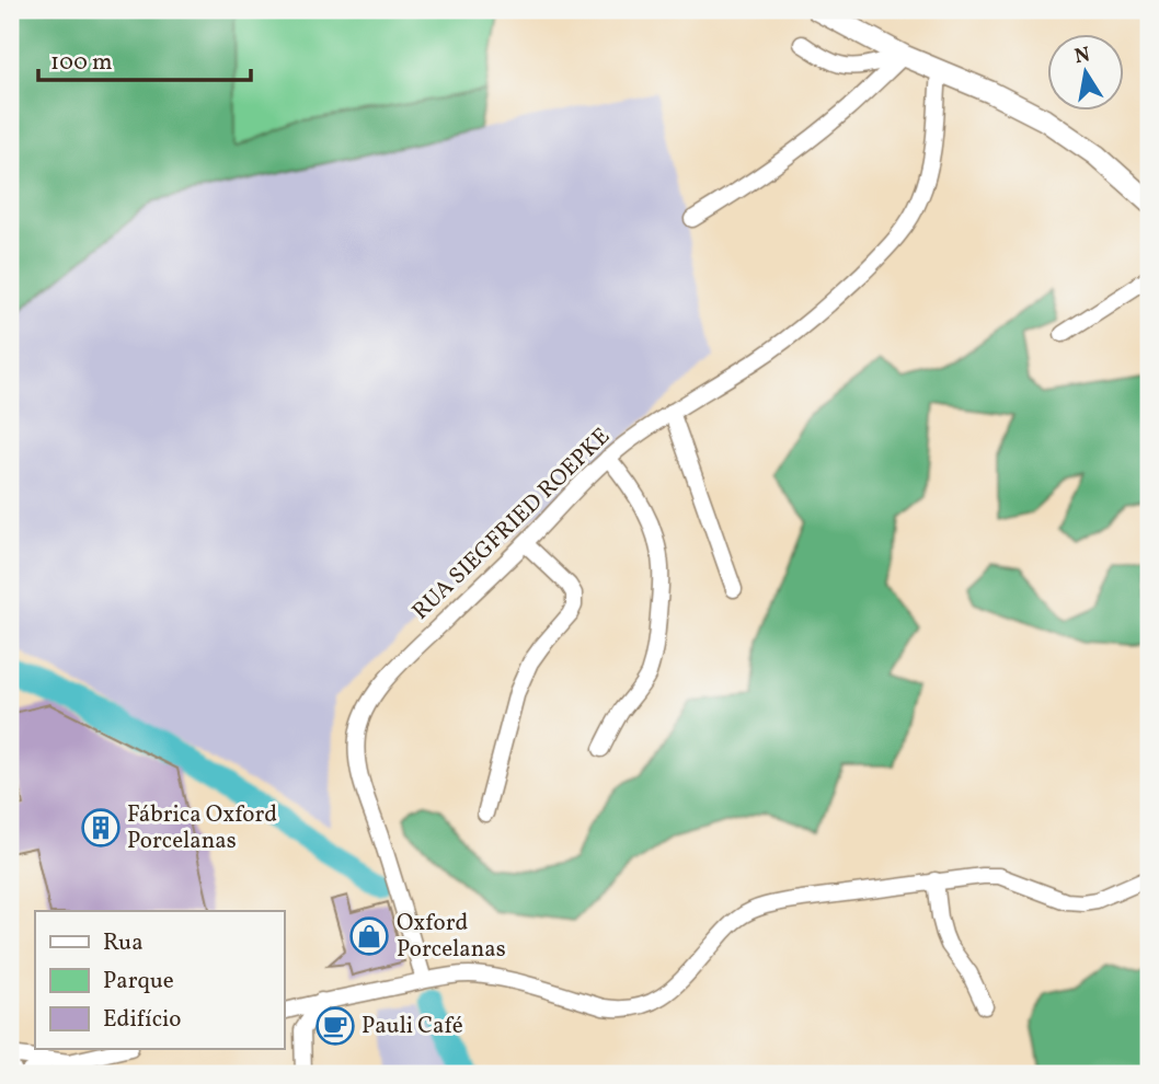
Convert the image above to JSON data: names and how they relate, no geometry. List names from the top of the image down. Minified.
{"streets":{"street":["RUA SIEGFRIED ROEPKE"]},"places":{"building":["Fábrica Oxford Porcelanas"],"shop":["Oxford Porcelanas"],"cafe":["Pauli Café"]},"legend":["Rua","Parque","Edifício"],"scale_bar":"100 m","north":"top"}
